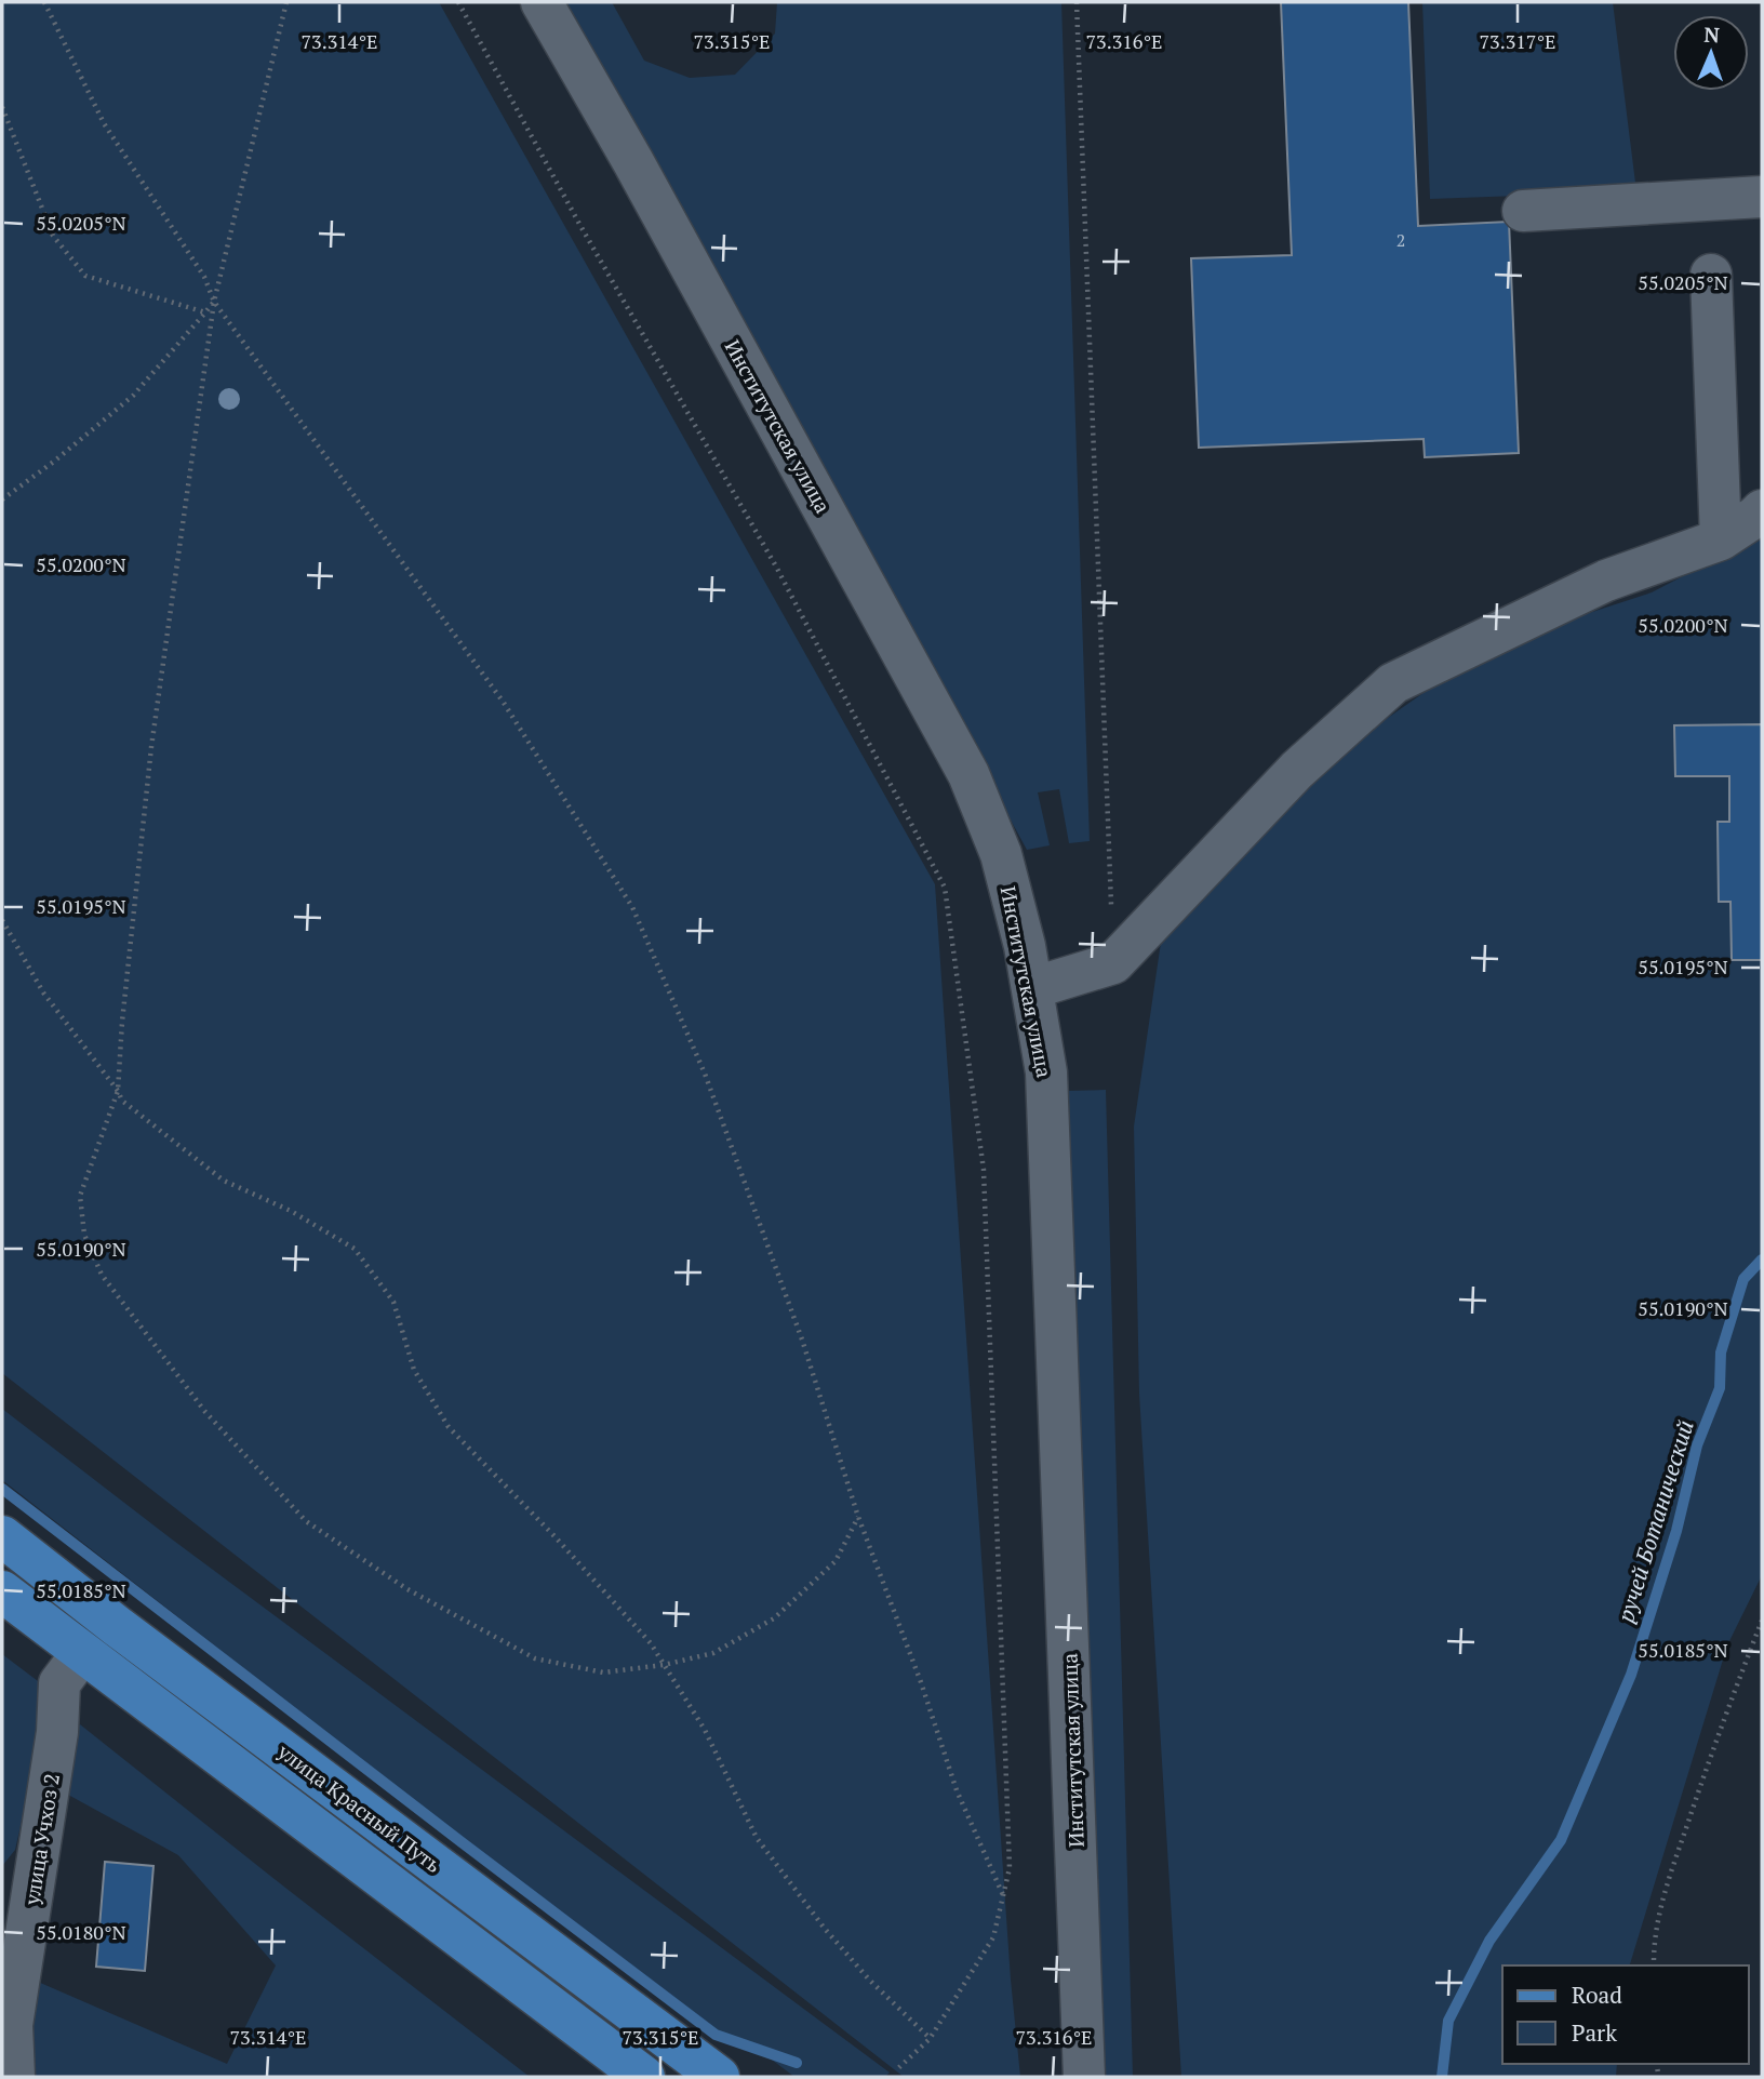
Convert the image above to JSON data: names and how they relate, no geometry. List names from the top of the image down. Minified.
{"streets":{"main road":["улица Красный Путь"],"street":["Институтская улица","улица Учхоз 2"]},"water":["ручей Ботанический"],"house_numbers":["2"],"legend":["Road","Park"],"north":"top","coordinates":["73.314°E","73.315°E","73.316°E","73.317°E","55.0205°N","55.0200°N","55.0195°N","55.0190°N","55.0185°N","55.0180°N"]}
